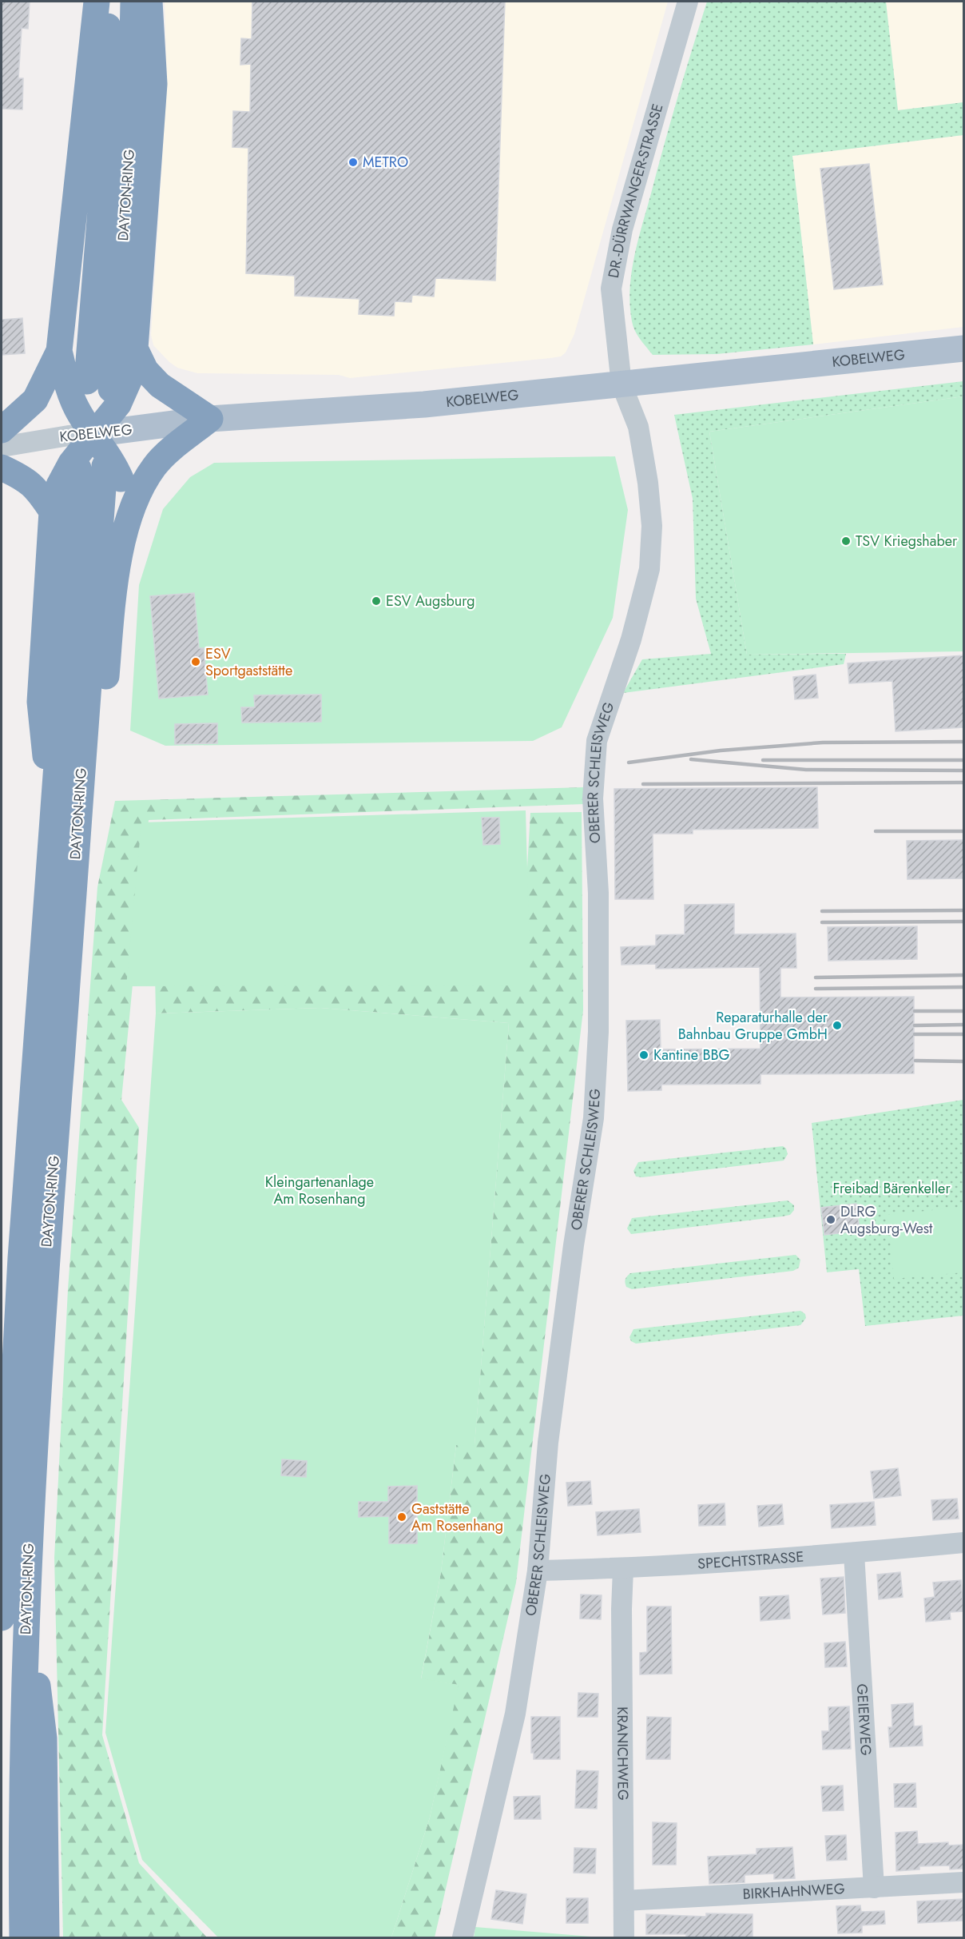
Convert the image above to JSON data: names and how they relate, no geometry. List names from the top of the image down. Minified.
{"streets":{"highway":["DAYTON-RING"],"main road":["KOBELWEG"],"street":["DR.-DÜRRWANGER-STRASSE","OBERER SCHLEISWEG","SPECHTSTRASSE","GEIERWEG","KRANICHWEG","BIRKHAHNWEG"]},"crossings":[["DR.-DÜRRWANGER-STRASSE","KOBELWEG"],["DR.-DÜRRWANGER-STRASSE","OBERER SCHLEISWEG"],["KOBELWEG","OBERER SCHLEISWEG"],["OBERER SCHLEISWEG","SPECHTSTRASSE"],["SPECHTSTRASSE","GEIERWEG"],["SPECHTSTRASSE","KRANICHWEG"],["GEIERWEG","BIRKHAHNWEG"],["KRANICHWEG","BIRKHAHNWEG"]],"parks":["Kleingartenanlage Am Rosenhang","Freibad Bärenkeller"],"places":["METRO","TSV Kriegshaber","ESV Augsburg","ESV Sportgaststätte","Reparaturhalle der Bahnbau Gruppe GmbH","Kantine BBG","DLRG Augsburg-West","Gaststätte Am Rosenhang"]}
